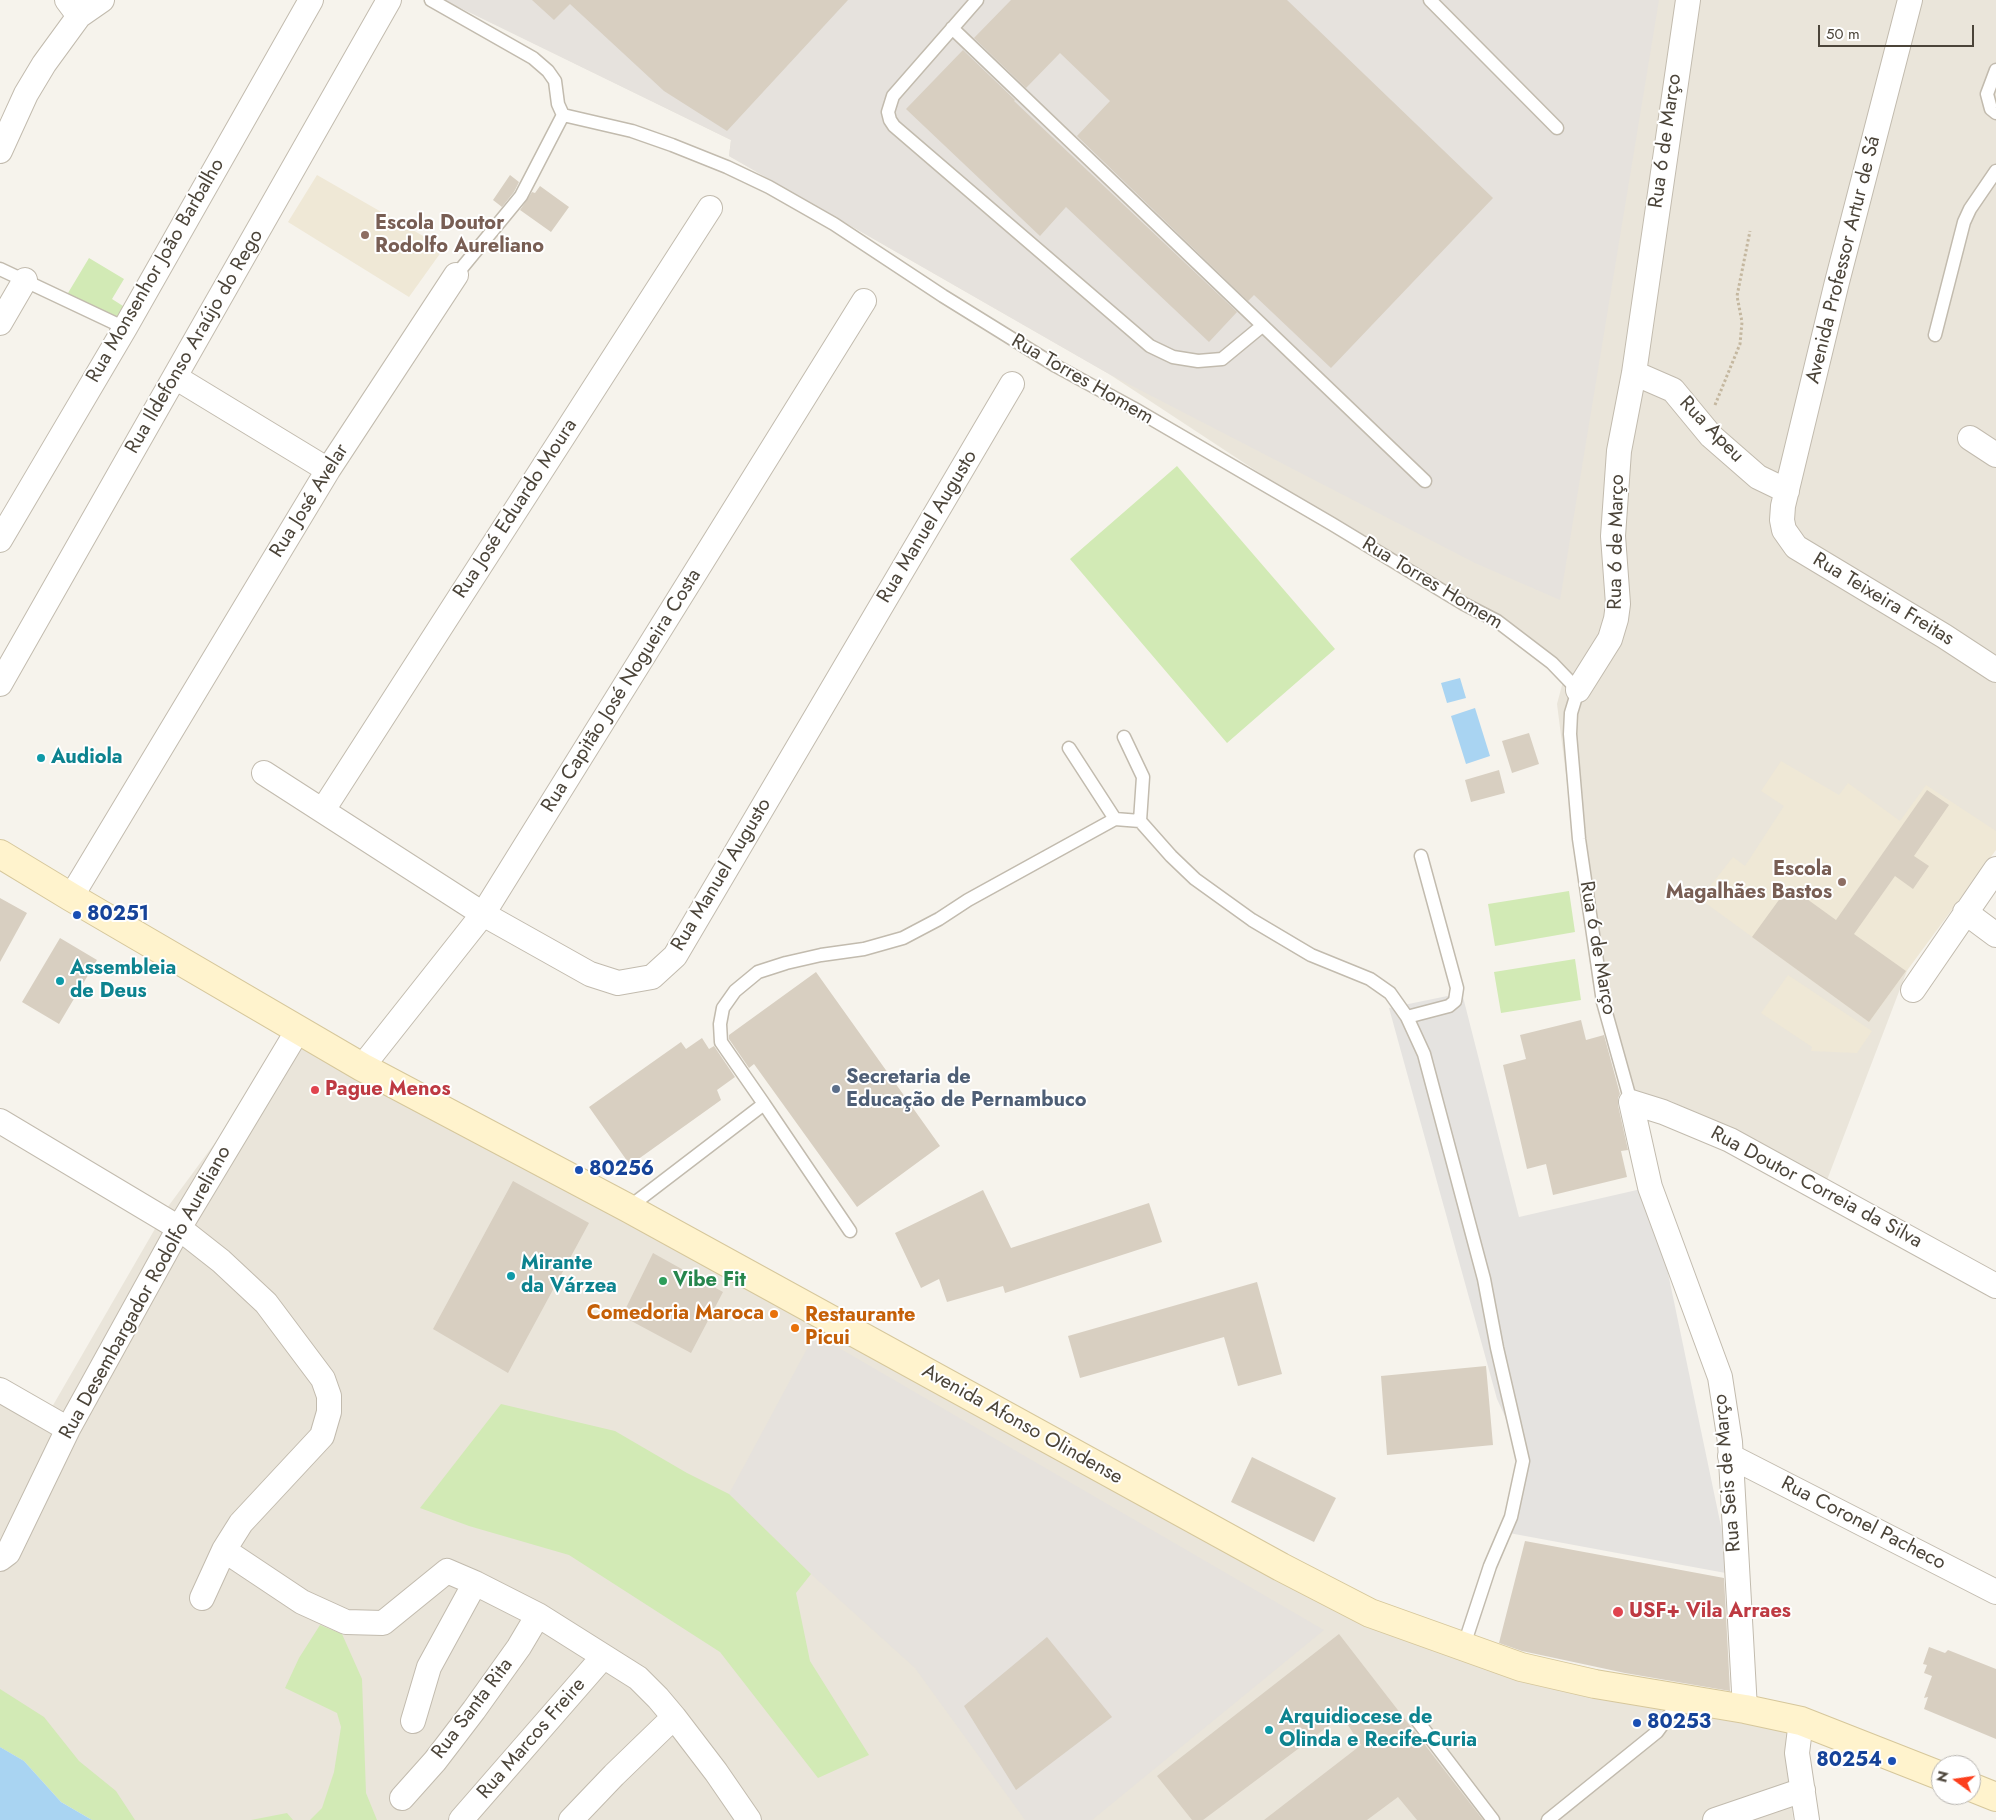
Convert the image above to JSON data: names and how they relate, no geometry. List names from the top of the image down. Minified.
{"streets":{"main road":["Avenida Afonso Olindense"],"street":["Rua 6 de Março","Avenida Professor Artur de Sá","Rua Monsenhor João Barbalho","Rua Ildefonso Araújo do Rego","Rua Apeu","Rua José Avelar","Rua José Eduardo Moura","Rua Manuel Augusto","Rua Teixeira Freitas","Rua Capitão José Nogueira Costa","Rua Doutor Correia da Silva","Rua Desembargador Rodolfo Aureliano","Rua Seis de Março","Rua Coronel Pacheco","Rua Santa Rita","Rua Marcos Freire"],"lane":["Rua Torres Homem"]},"crossings":[["Rua 6 de Março","Rua Torres Homem"],["Rua 6 de Março","Rua Apeu"],["Rua 6 de Março","Rua Doutor Correia da Silva"],["Rua 6 de Março","Rua Seis de Março"],["Avenida Professor Artur de Sá","Rua Apeu"],["Avenida Professor Artur de Sá","Rua Teixeira Freitas"],["Rua Torres Homem","Rua José Avelar"],["Rua José Avelar","Avenida Afonso Olindense"],["Rua José Eduardo Moura","Rua Manuel Augusto"],["Rua Manuel Augusto","Rua Capitão José Nogueira Costa"],["Rua Capitão José Nogueira Costa","Avenida Afonso Olindense"],["Rua Doutor Correia da Silva","Rua Seis de Março"],["Rua Desembargador Rodolfo Aureliano","Avenida Afonso Olindense"],["Avenida Afonso Olindense","Rua Seis de Março"],["Rua Seis de Março","Rua Coronel Pacheco"]],"places":["Escola Doutor Rodolfo Aureliano","Audiola","Escola Magalhães Bastos","80251","Assembleia de Deus","Secretaria de Educação de Pernambuco","Pague Menos","80256","Mirante da Várzea","Vibe Fit","Comedoria Maroca","Restaurante Picui","USF+ Vila Arraes","80253","Arquidiocese de Olinda e Recife-Curia","80254"],"scale_bar":"50 m","north":"left"}
